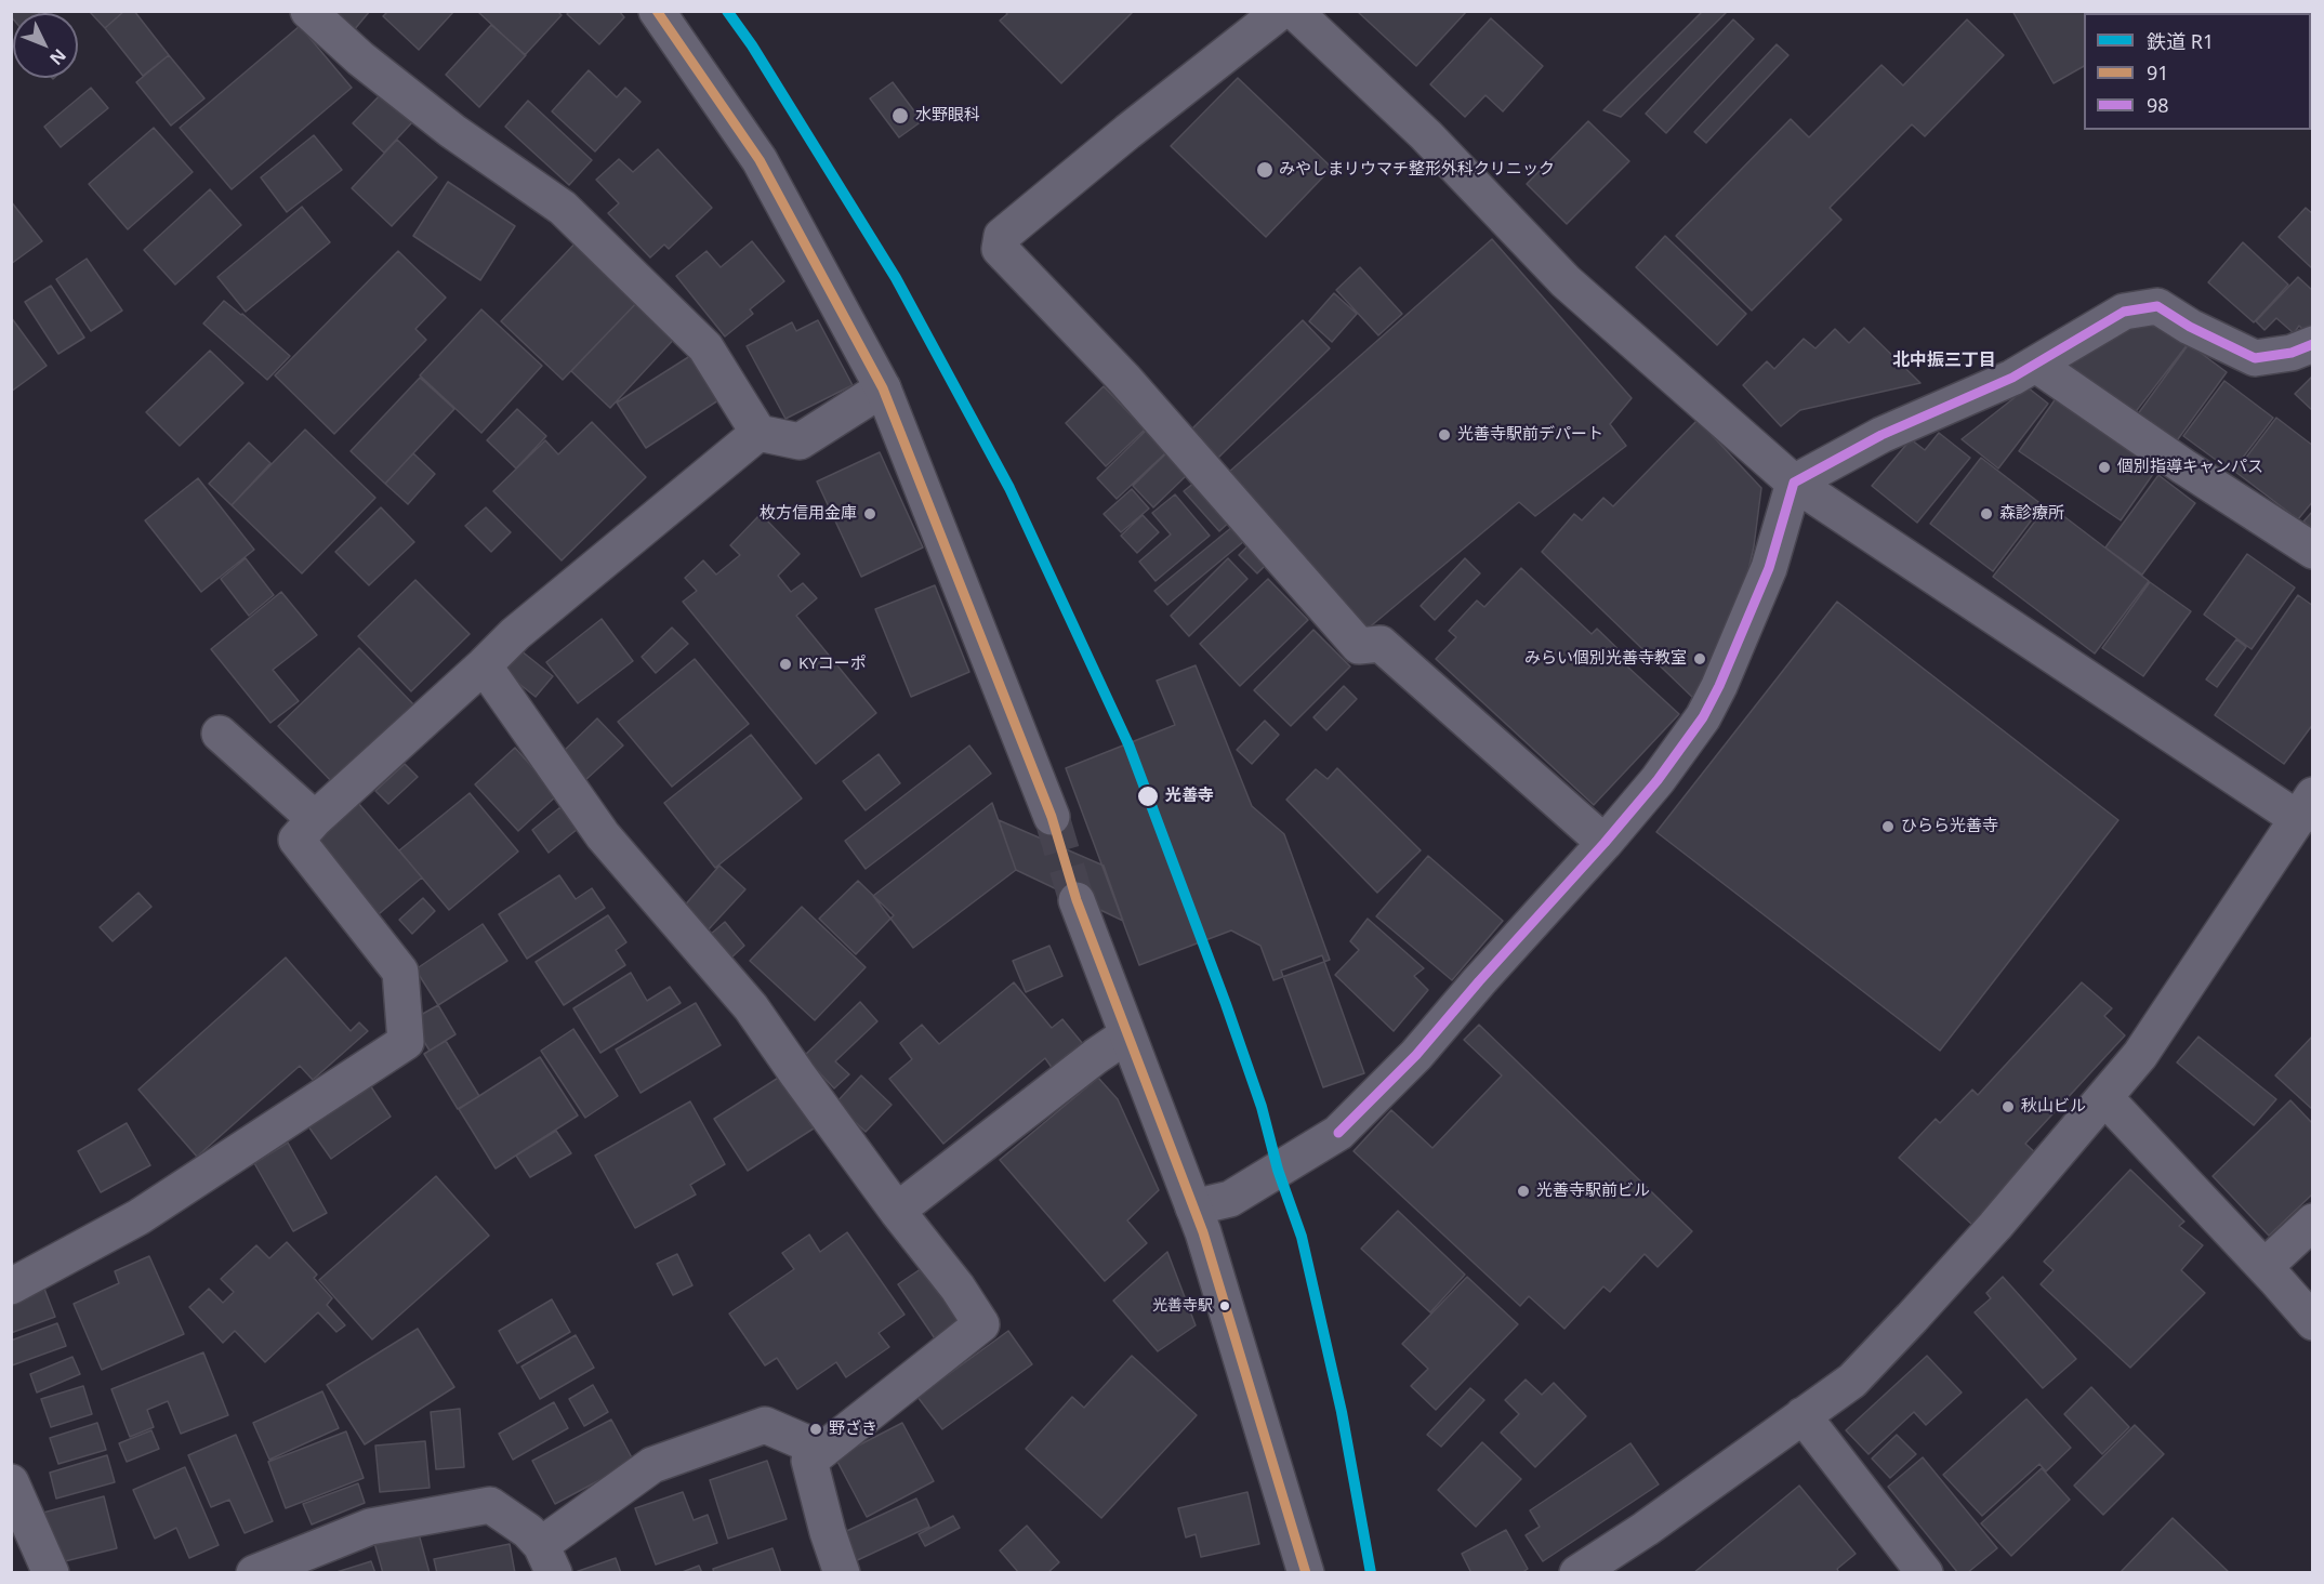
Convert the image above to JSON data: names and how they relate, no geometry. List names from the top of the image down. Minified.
{"districts":["北中振三丁目"],"places":["水野眼科","みやしまリウマチ整形外科クリニック","光善寺駅前デパート","個別指導キャンパス","枚方信用金庫","森診療所","みらい個別光善寺教室","KYコーポ","光善寺","ひらら光善寺","秋山ビル","光善寺駅前ビル","光善寺駅","野ざき"],"lines":["rail line R1","transit line 91","transit line 98"],"legend":["鉄道 R1","91","98"],"north":"bottom right"}
